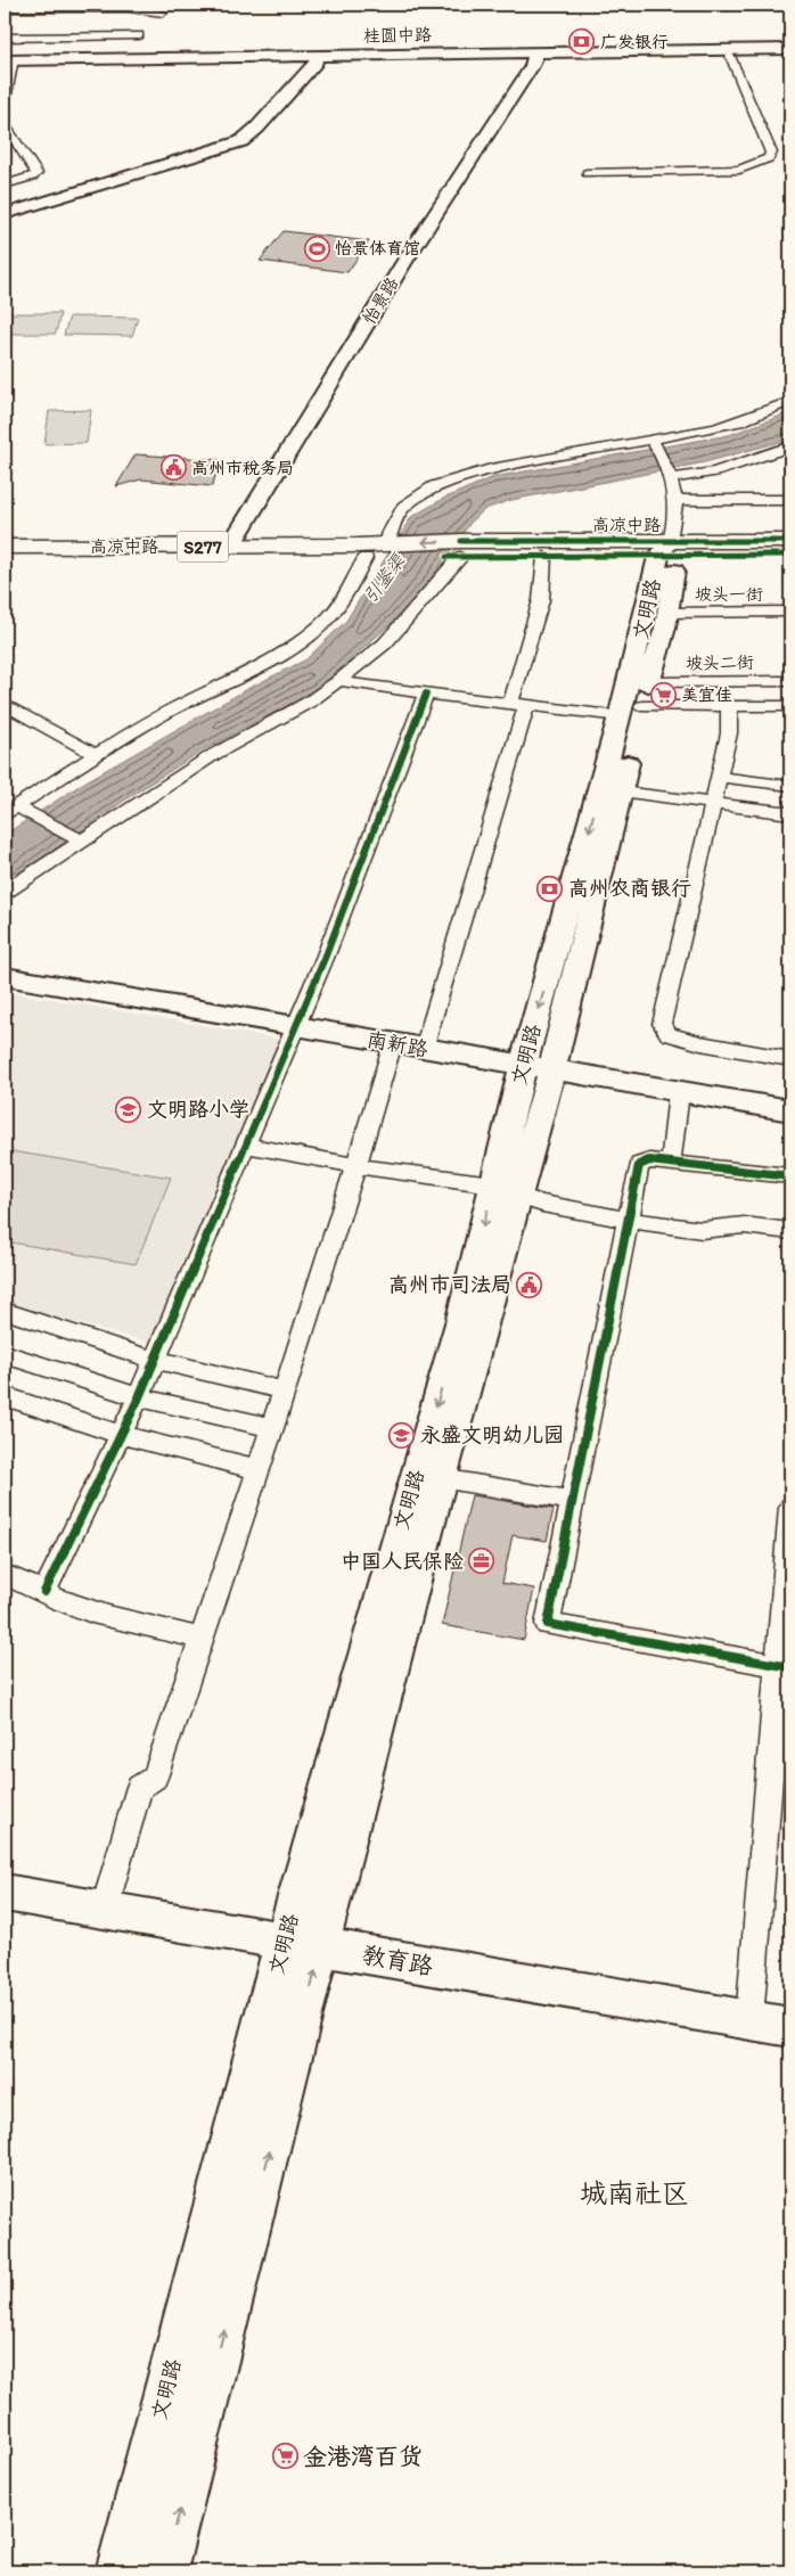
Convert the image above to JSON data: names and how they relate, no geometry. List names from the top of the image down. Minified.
{"streets":{"main road":["桂圆中路","怡景路","高凉中路","S277","文明路","南新路","教育路"],"street":["坡头一街","坡头二街"]},"crossings":[["桂圆中路","怡景路"],["怡景路","高凉中路"],["高凉中路","文明路"],["坡头一街","文明路"],["文明路","坡头二街"],["文明路","南新路"],["文明路","教育路"]],"districts":["城南社区"],"water":["引鉴渠"],"places":{"bank":["广发银行","高州农商银行"],"sports":["怡景体育馆"],"public building":["高州市税务局","高州市司法局"],"supermarket":["美宜佳","金港湾百货"],"school or university":["文明路小学","永盛文明幼儿园"],"office":["中国人民保险"]}}
